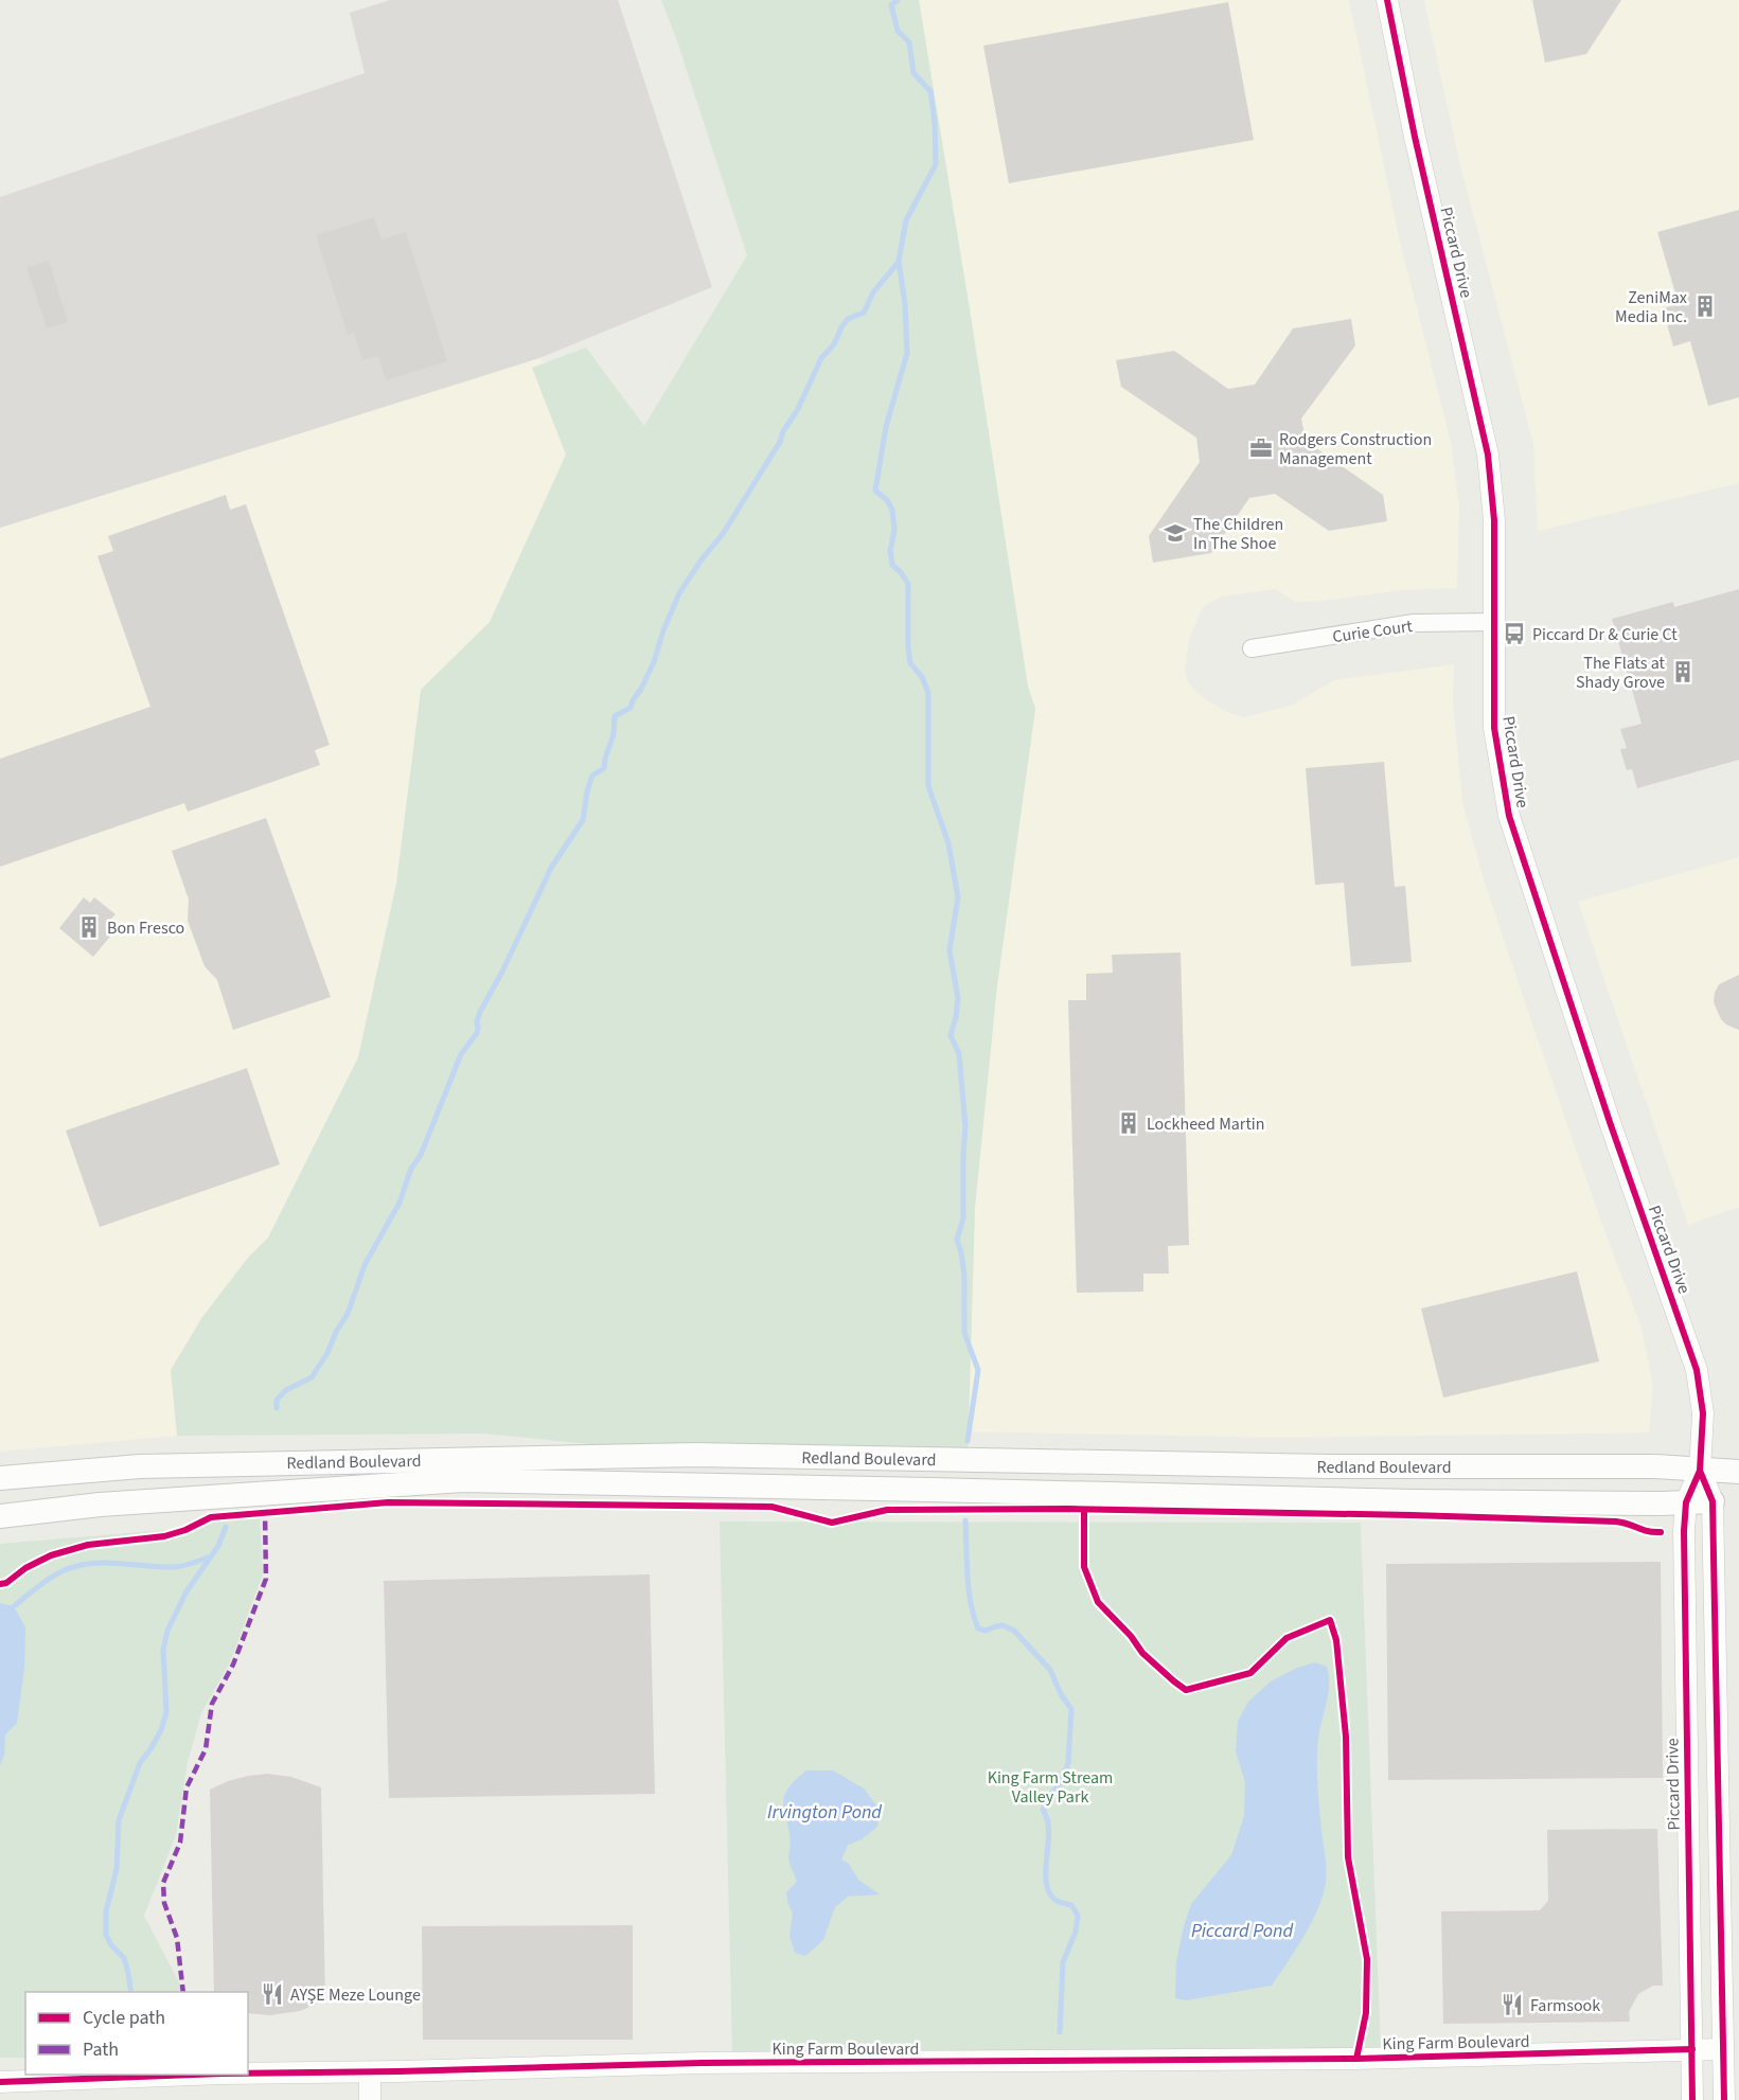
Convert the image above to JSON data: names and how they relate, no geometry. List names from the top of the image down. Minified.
{"streets":{"main road":["Redland Boulevard"],"street":["Piccard Drive","Curie Court","King Farm Boulevard"]},"crossings":[["Piccard Drive","Curie Court"],["Piccard Drive","Redland Boulevard"],["Piccard Drive","King Farm Boulevard"]],"water":["Irvington Pond","Piccard Pond"],"parks":["King Farm Stream Valley Park"],"places":{"building":["ZeniMax Media Inc.","The Flats at Shady Grove","Bon Fresco","Lockheed Martin"],"office":["Rodgers Construction Management"],"school or university":["The Children In The Shoe"],"bus stop":["Piccard Dr & Curie Ct"],"restaurant":["AYŞE Meze Lounge","Farmsook"]},"legend":["Cycle path","Path"]}
